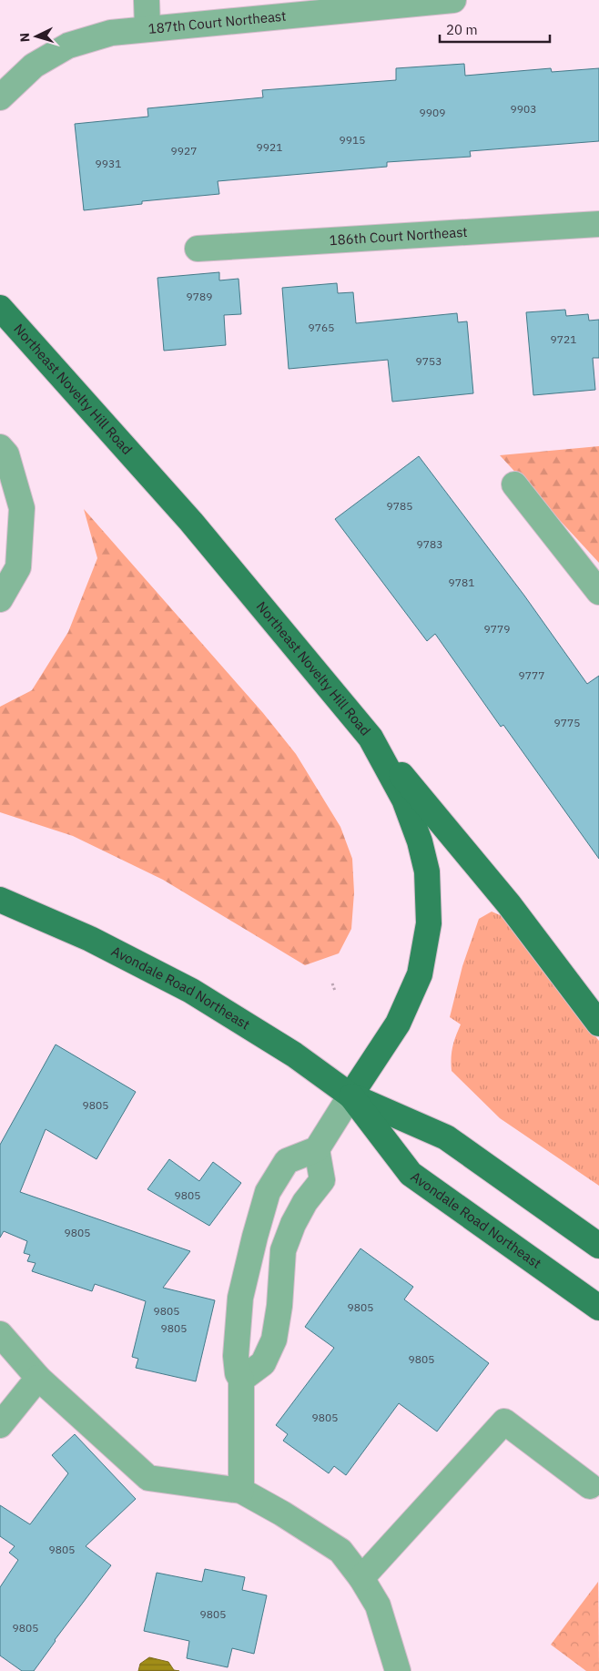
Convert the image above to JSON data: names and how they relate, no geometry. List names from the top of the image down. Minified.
{"streets":{"main road":["Northeast Novelty Hill Road","Avondale Road Northeast"],"street":["187th Court Northeast","186th Court Northeast"]},"crossings":[["Northeast Novelty Hill Road","Avondale Road Northeast"]],"house_numbers":["9903","9909","9915","9921","9927","9931","9789","9765","9721","9753","9785","9783","9781","9779","9777","9775","9805","9805","9805","9805","9805","9805","9805","9805","9805","9805","9805"],"scale_bar":"20 m","north":"left"}
